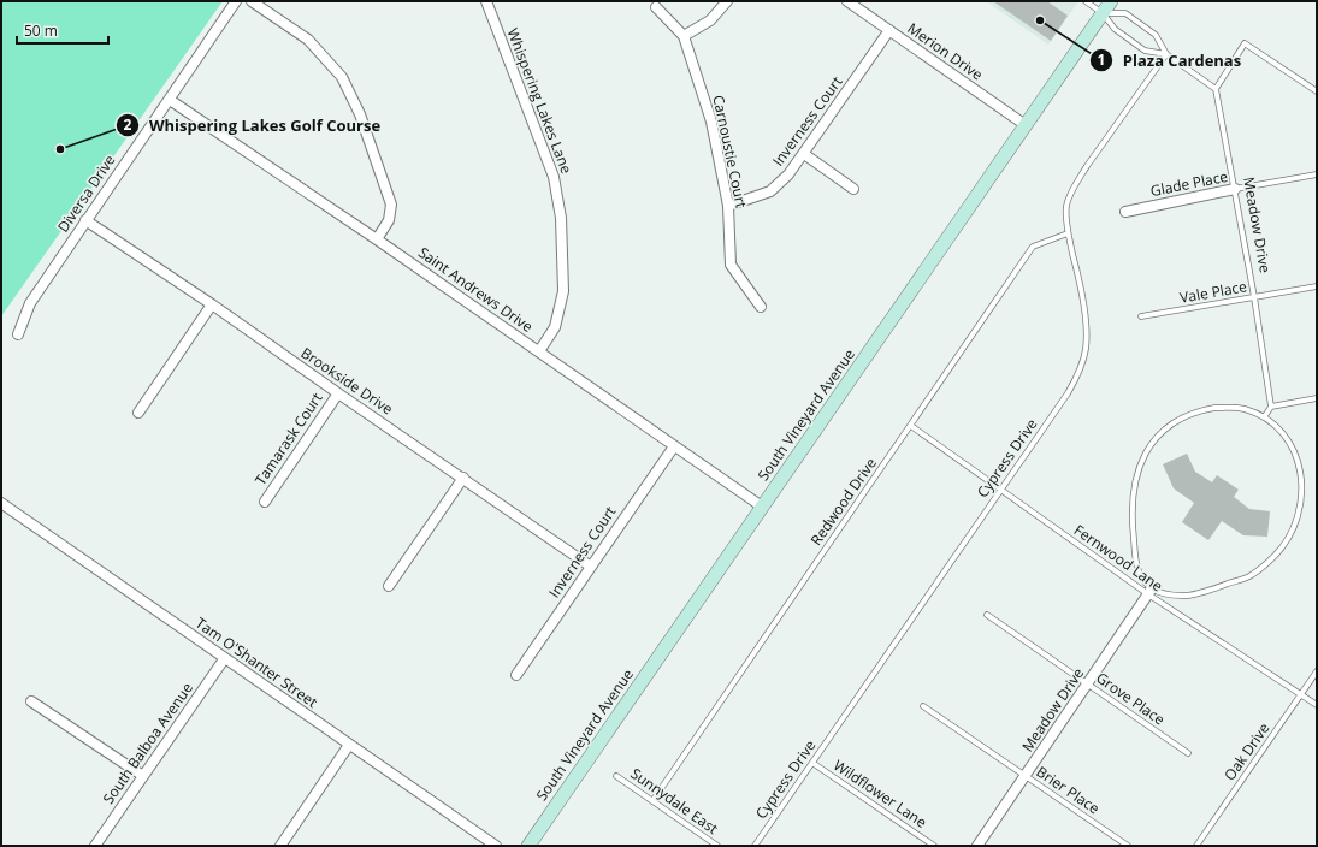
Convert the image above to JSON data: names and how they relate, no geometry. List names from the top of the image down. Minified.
{"streets":{"main road":["South Vineyard Avenue"],"street":["Merion Drive","Whispering Lakes Lane","Inverness Court","Carnoustie Court","Glade Place","Diversa Drive","Meadow Drive","Saint Andrews Drive","Brookside Drive","Tamarask Court","Tam O'Shanter Street","South Balboa Avenue"],"lane":["Vale Place","Cypress Drive","Redwood Drive","Fernwood Lane","Grove Place","Oak Drive","Brier Place","Wildflower Lane","Sunnydale East"]},"crossings":[["Merion Drive","Inverness Court"],["Merion Drive","South Vineyard Avenue"],["Whispering Lakes Lane","Saint Andrews Drive"],["Inverness Court","Carnoustie Court"],["Inverness Court","Saint Andrews Drive"],["Inverness Court","Brookside Drive"],["Glade Place","Meadow Drive"],["Diversa Drive","Saint Andrews Drive"],["Diversa Drive","Brookside Drive"],["Meadow Drive","Vale Place"],["Meadow Drive","Fernwood Lane"],["Meadow Drive","Grove Place"],["Meadow Drive","Brier Place"],["Saint Andrews Drive","South Vineyard Avenue"],["Brookside Drive","Tamarask Court"],["Cypress Drive","Redwood Drive"],["Cypress Drive","Fernwood Lane"],["Cypress Drive","Wildflower Lane"],["Redwood Drive","Fernwood Lane"],["Redwood Drive","Sunnydale East"],["Fernwood Lane","Oak Drive"],["Tam O'Shanter Street","South Balboa Avenue"]],"places":["Plaza Cardenas","Whispering Lakes Golf Course"],"scale_bar":"50 m"}
